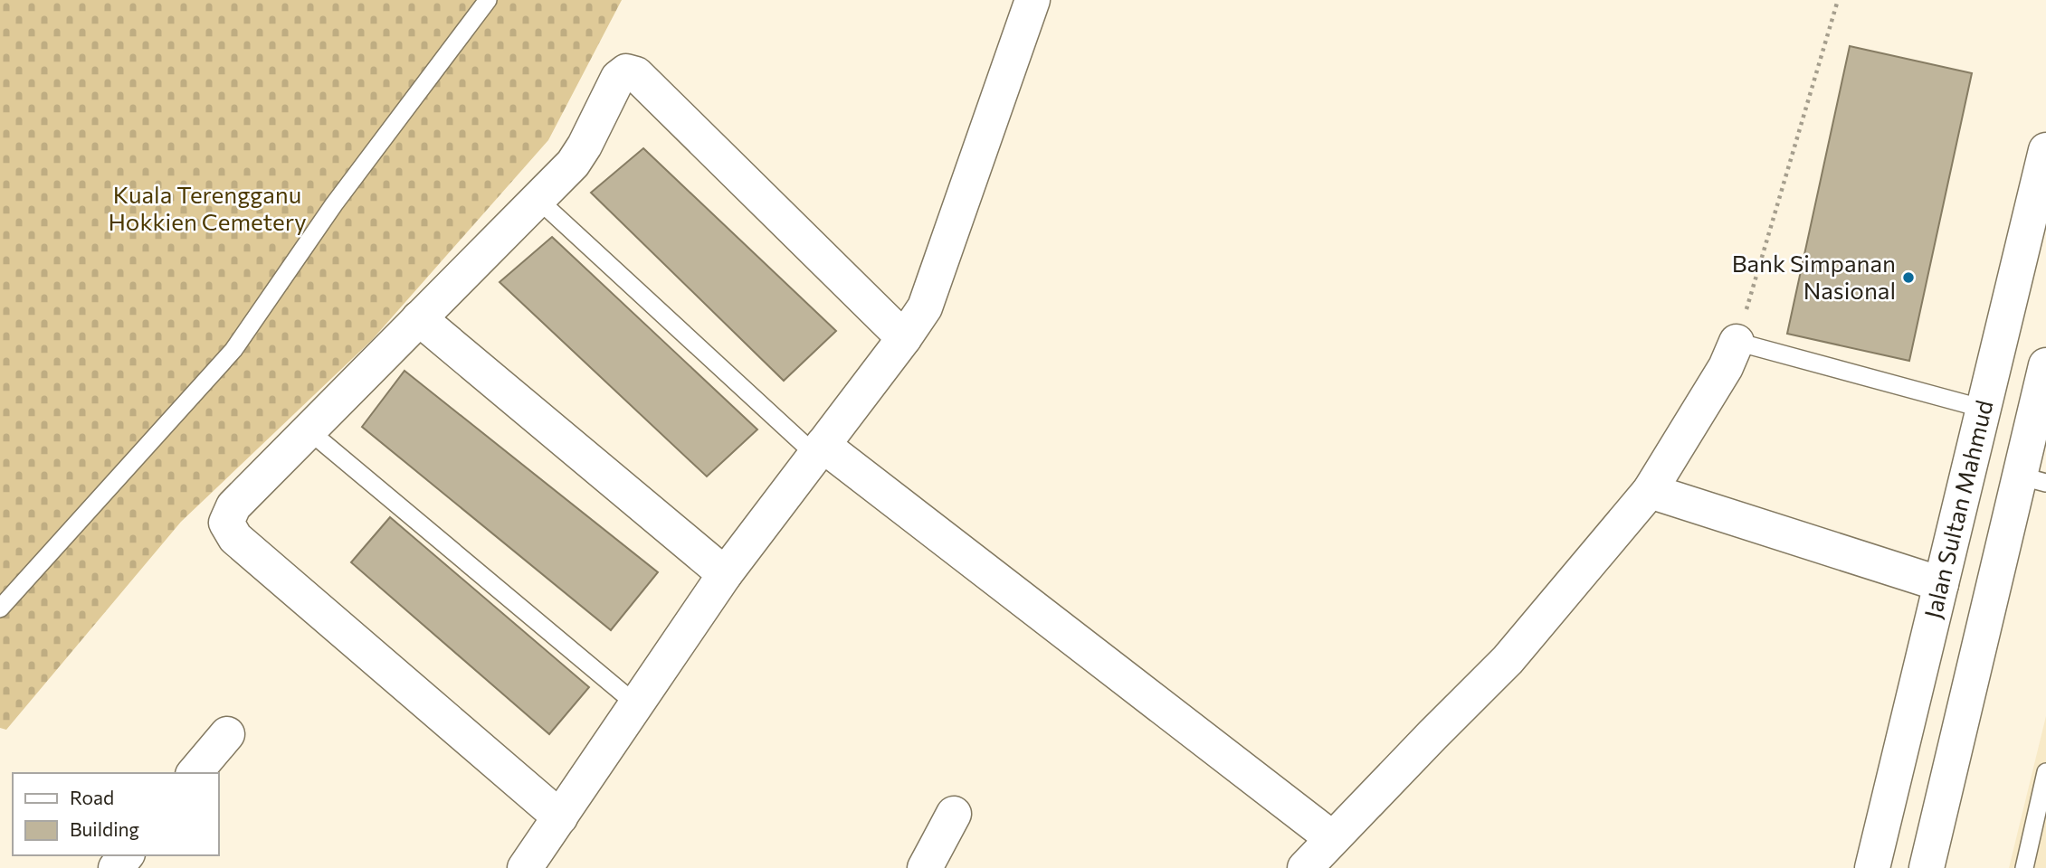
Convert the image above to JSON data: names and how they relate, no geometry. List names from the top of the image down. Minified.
{"streets":{"street":["Jalan Sultan Mahmud"]},"parks":["Kuala Terengganu Hokkien Cemetery"],"places":["Bank Simpanan Nasional"],"legend":["Road","Building"]}
